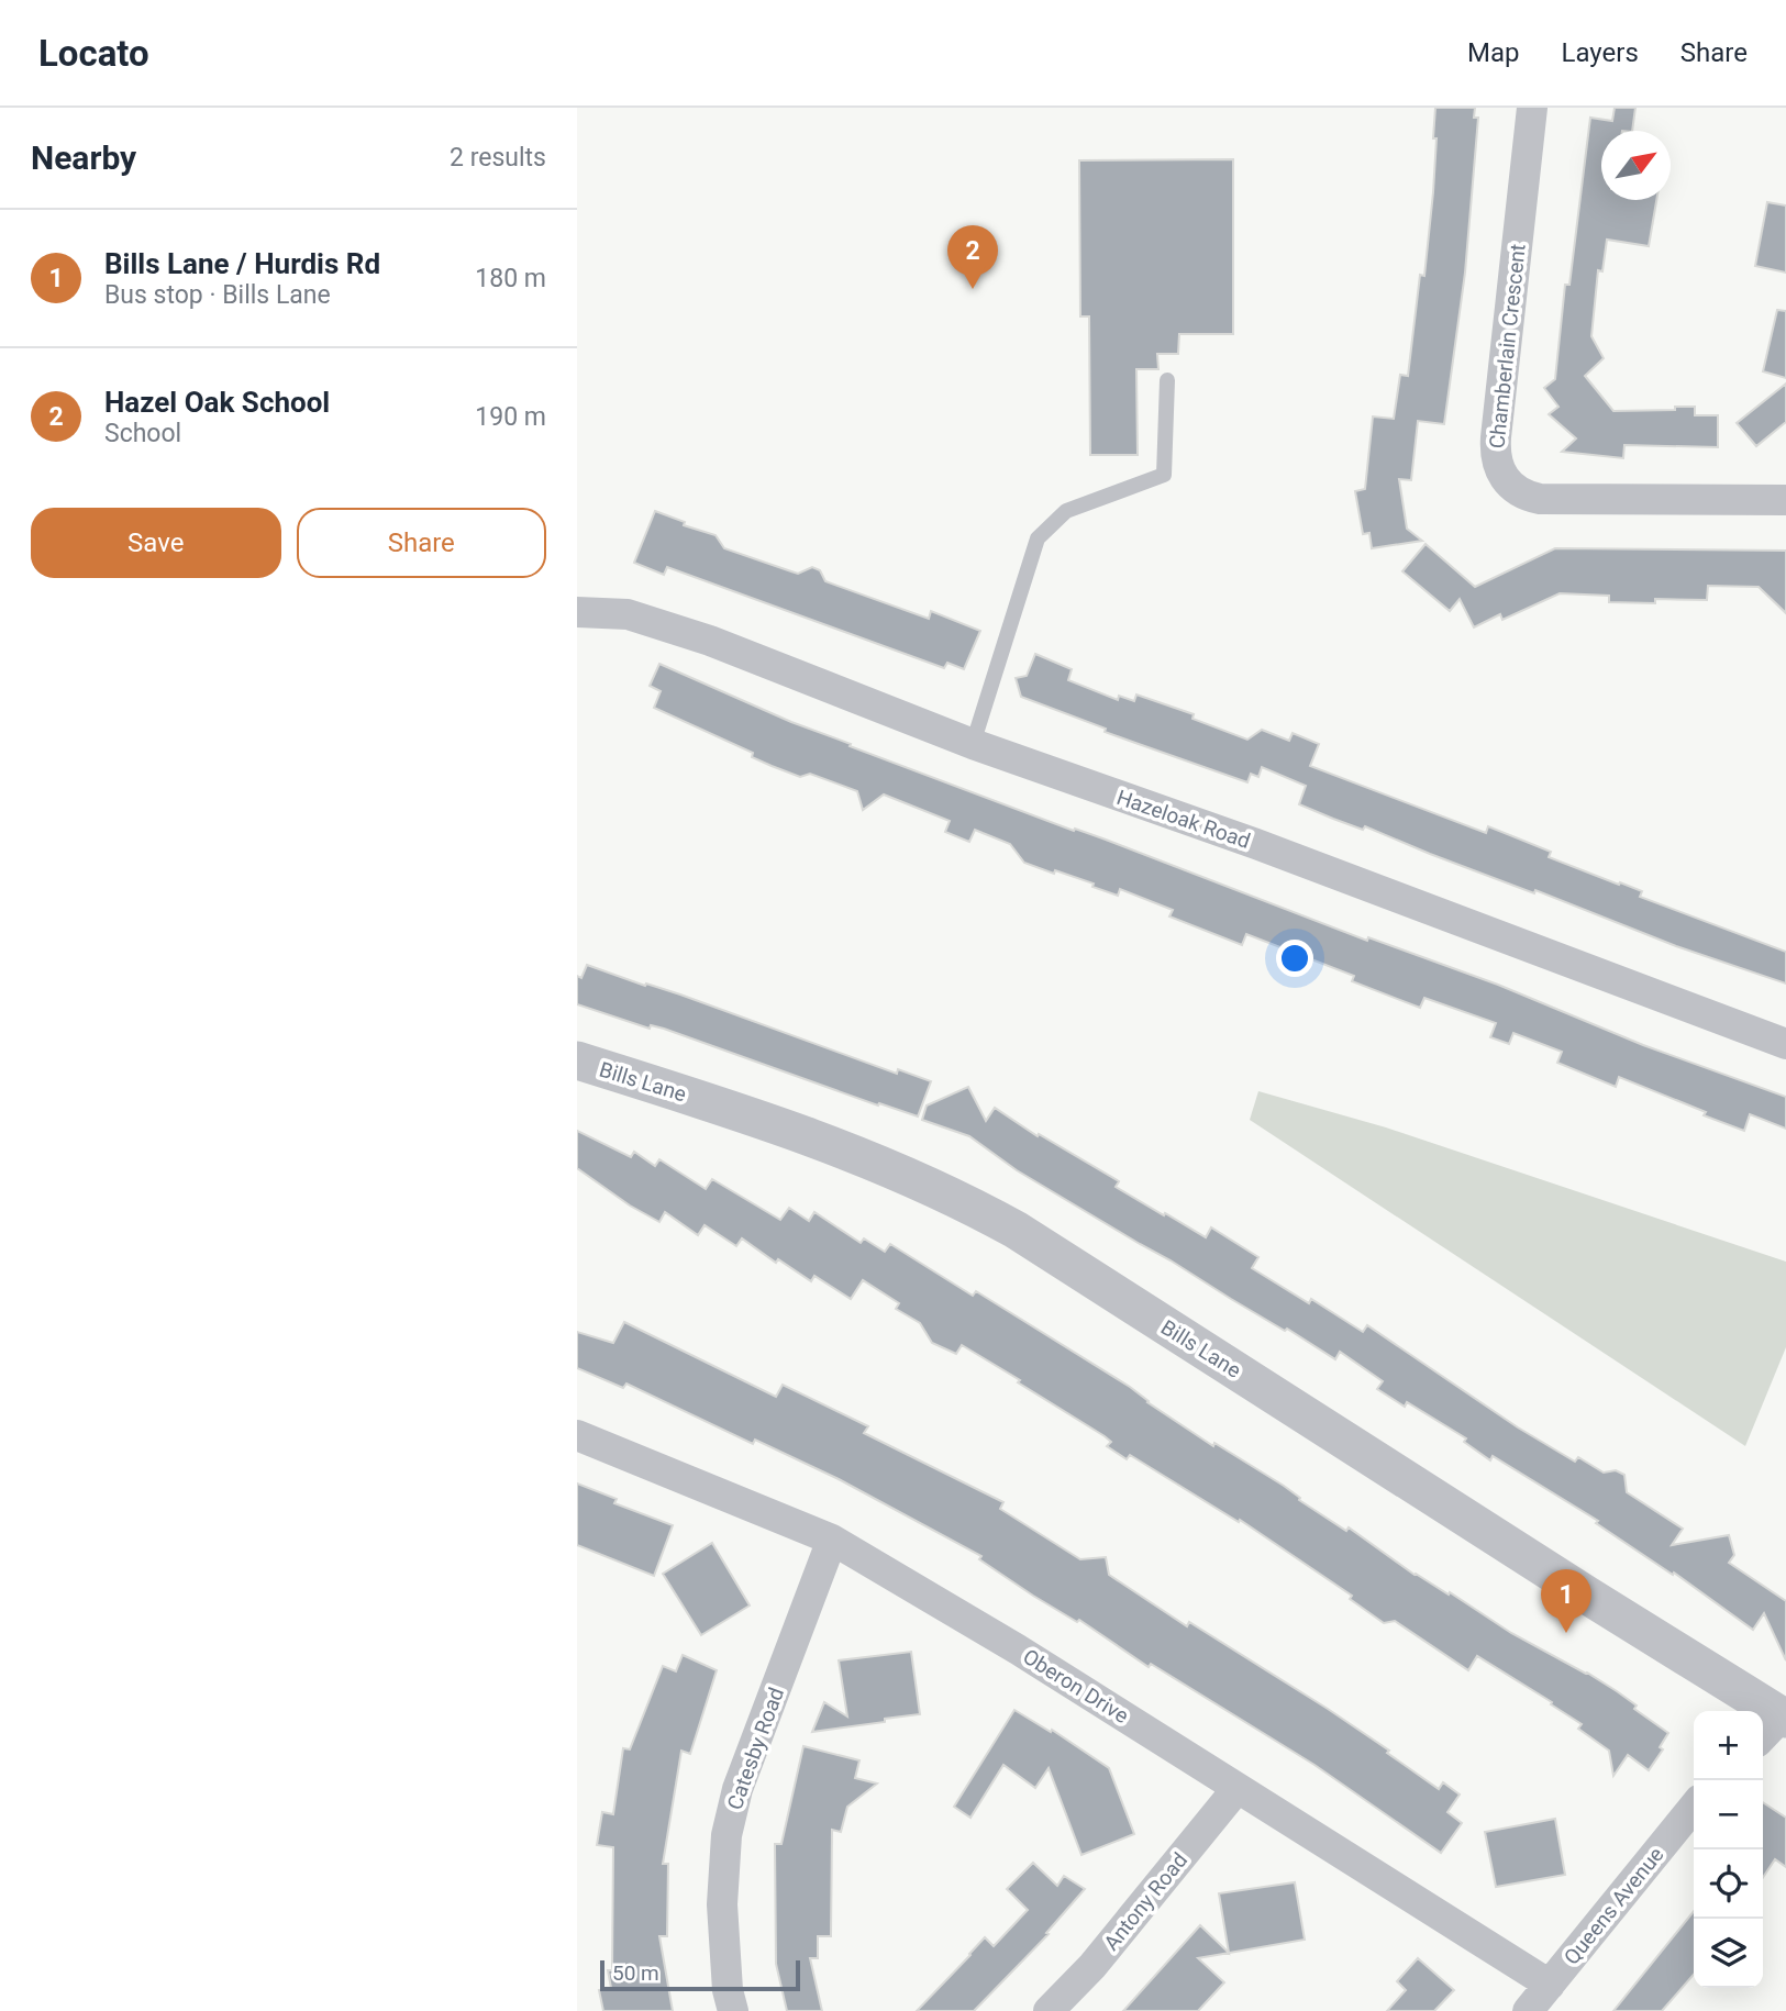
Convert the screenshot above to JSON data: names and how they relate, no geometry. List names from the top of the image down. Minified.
{"streets":{"street":["Chamberlain Crescent","Hazeloak Road","Bills Lane","Oberon Drive","Catesby Road","Antony Road","Queens Avenue"]},"crossings":[["Oberon Drive","Catesby Road"],["Oberon Drive","Antony Road"],["Oberon Drive","Queens Avenue"]],"scale_bar":"50 m","north":"top right","page":{"header":"Locato","nav":["Map","Layers","Share"],"heading":["Nearby","2 results"],"list":[{"mark":"1","name":"Bills Lane / Hurdis Rd","note":"Bus stop · Bills Lane","value":"180 m"},{"mark":"2","name":"Hazel Oak School","note":"School","value":"190 m"}],"pins":["2","1"],"buttons":["Save","Share"],"map_buttons":["+","−"],"scale":"50 m"}}
